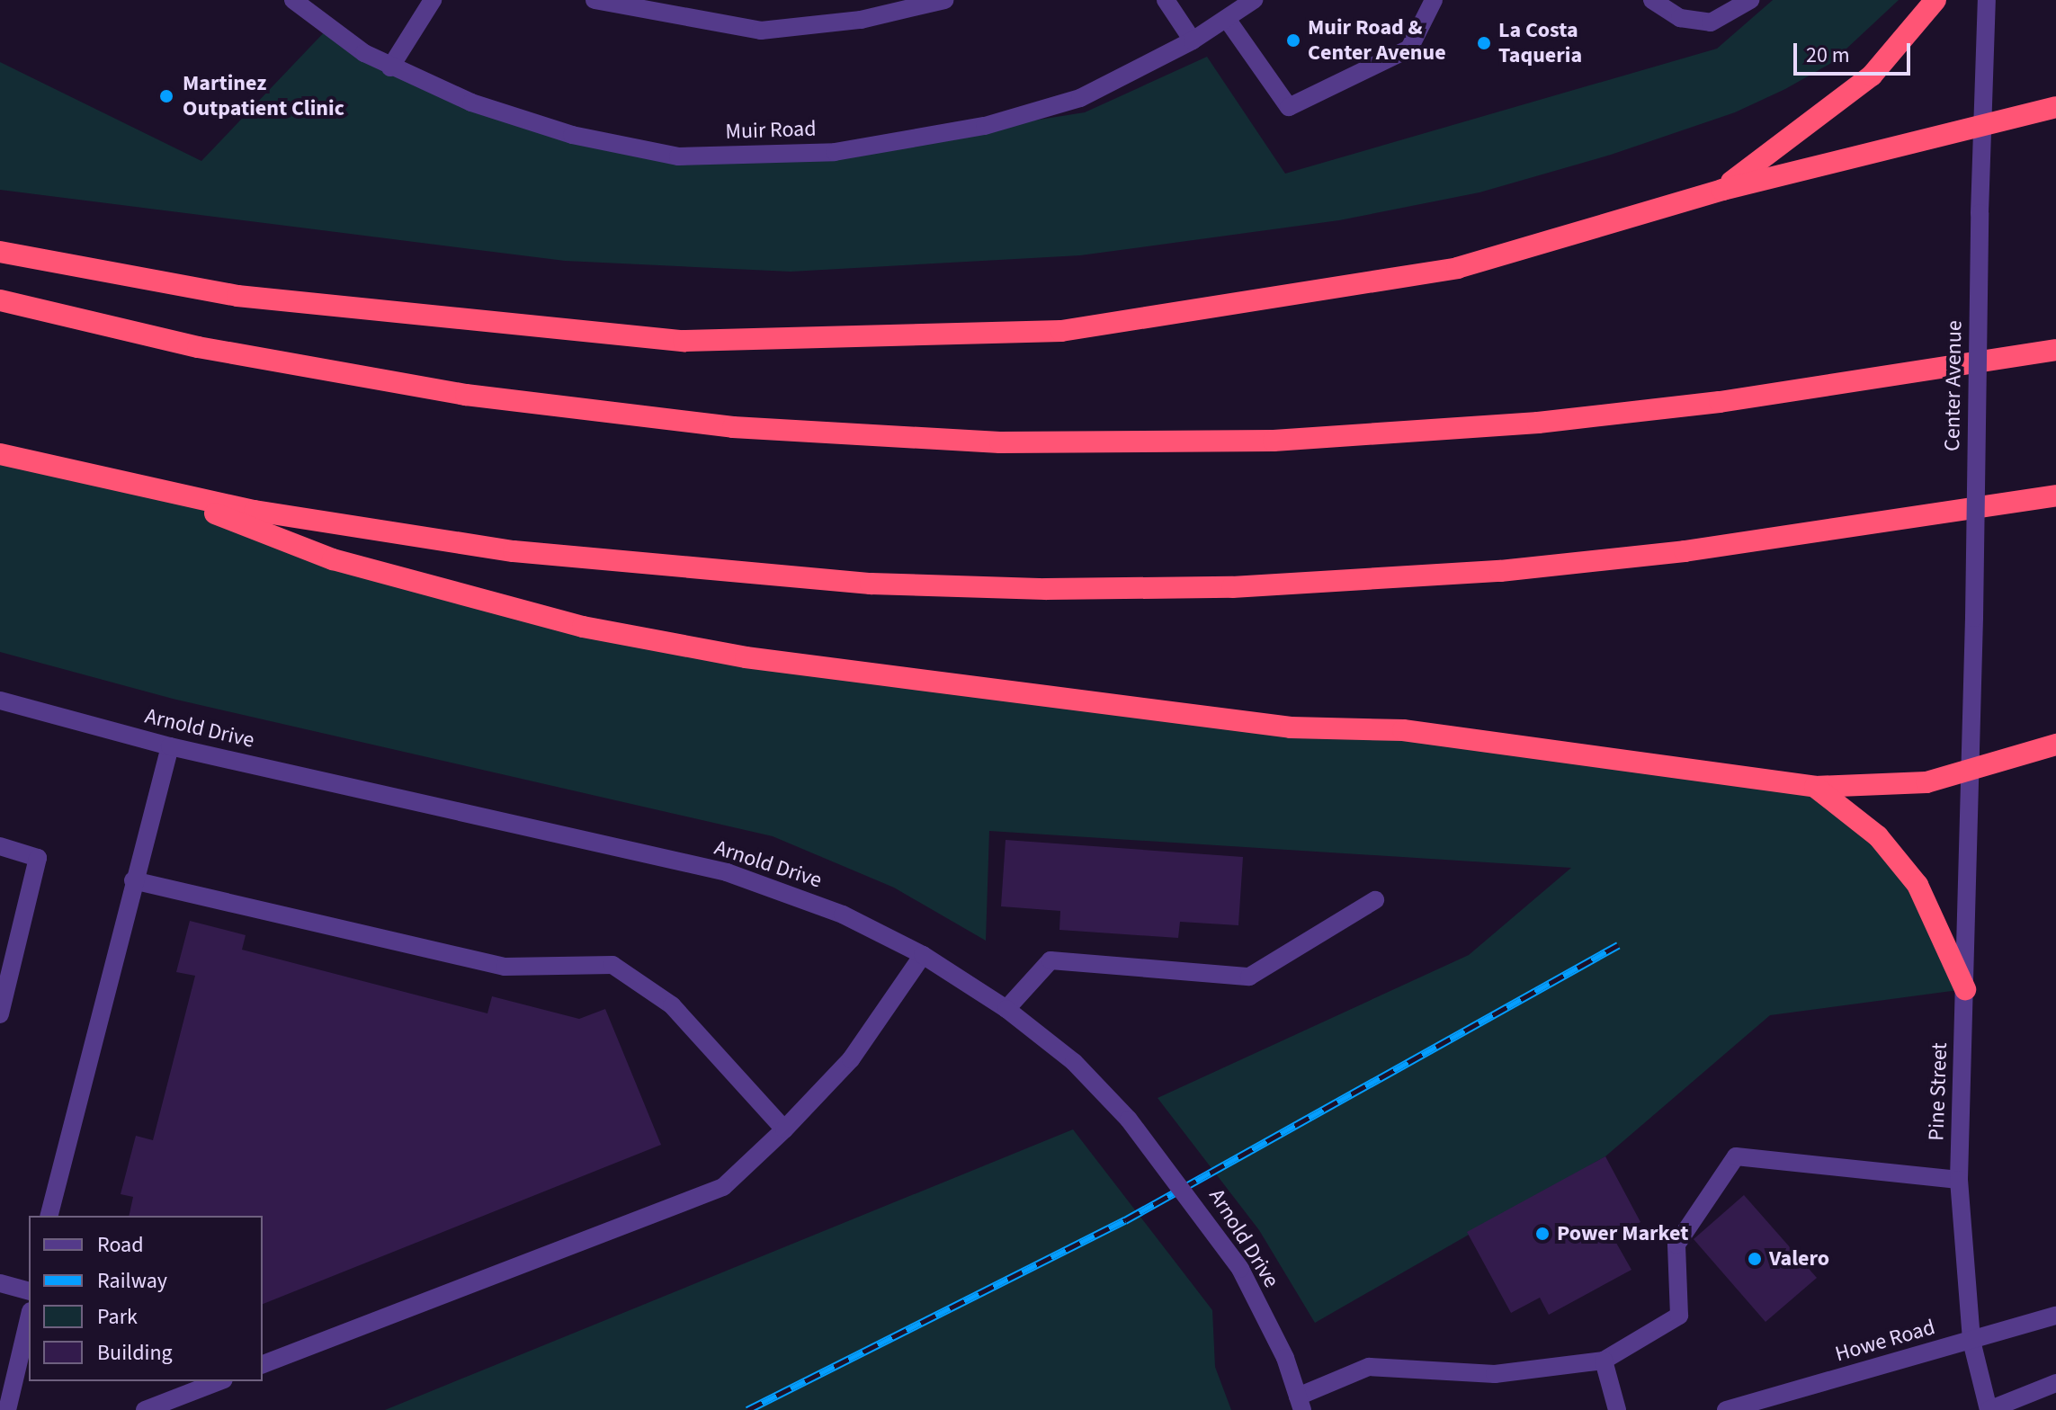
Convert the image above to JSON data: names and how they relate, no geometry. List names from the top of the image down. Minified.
{"streets":{"street":["Muir Road","Center Avenue","Arnold Drive","Pine Street","Howe Road"]},"crossings":[["Center Avenue","Pine Street"],["Pine Street","Howe Road"]],"places":["Muir Road & Center Avenue","La Costa Taqueria","Martinez Outpatient Clinic","Power Market","Valero"],"legend":["Road","Railway","Park","Building"],"scale_bar":"20 m"}
